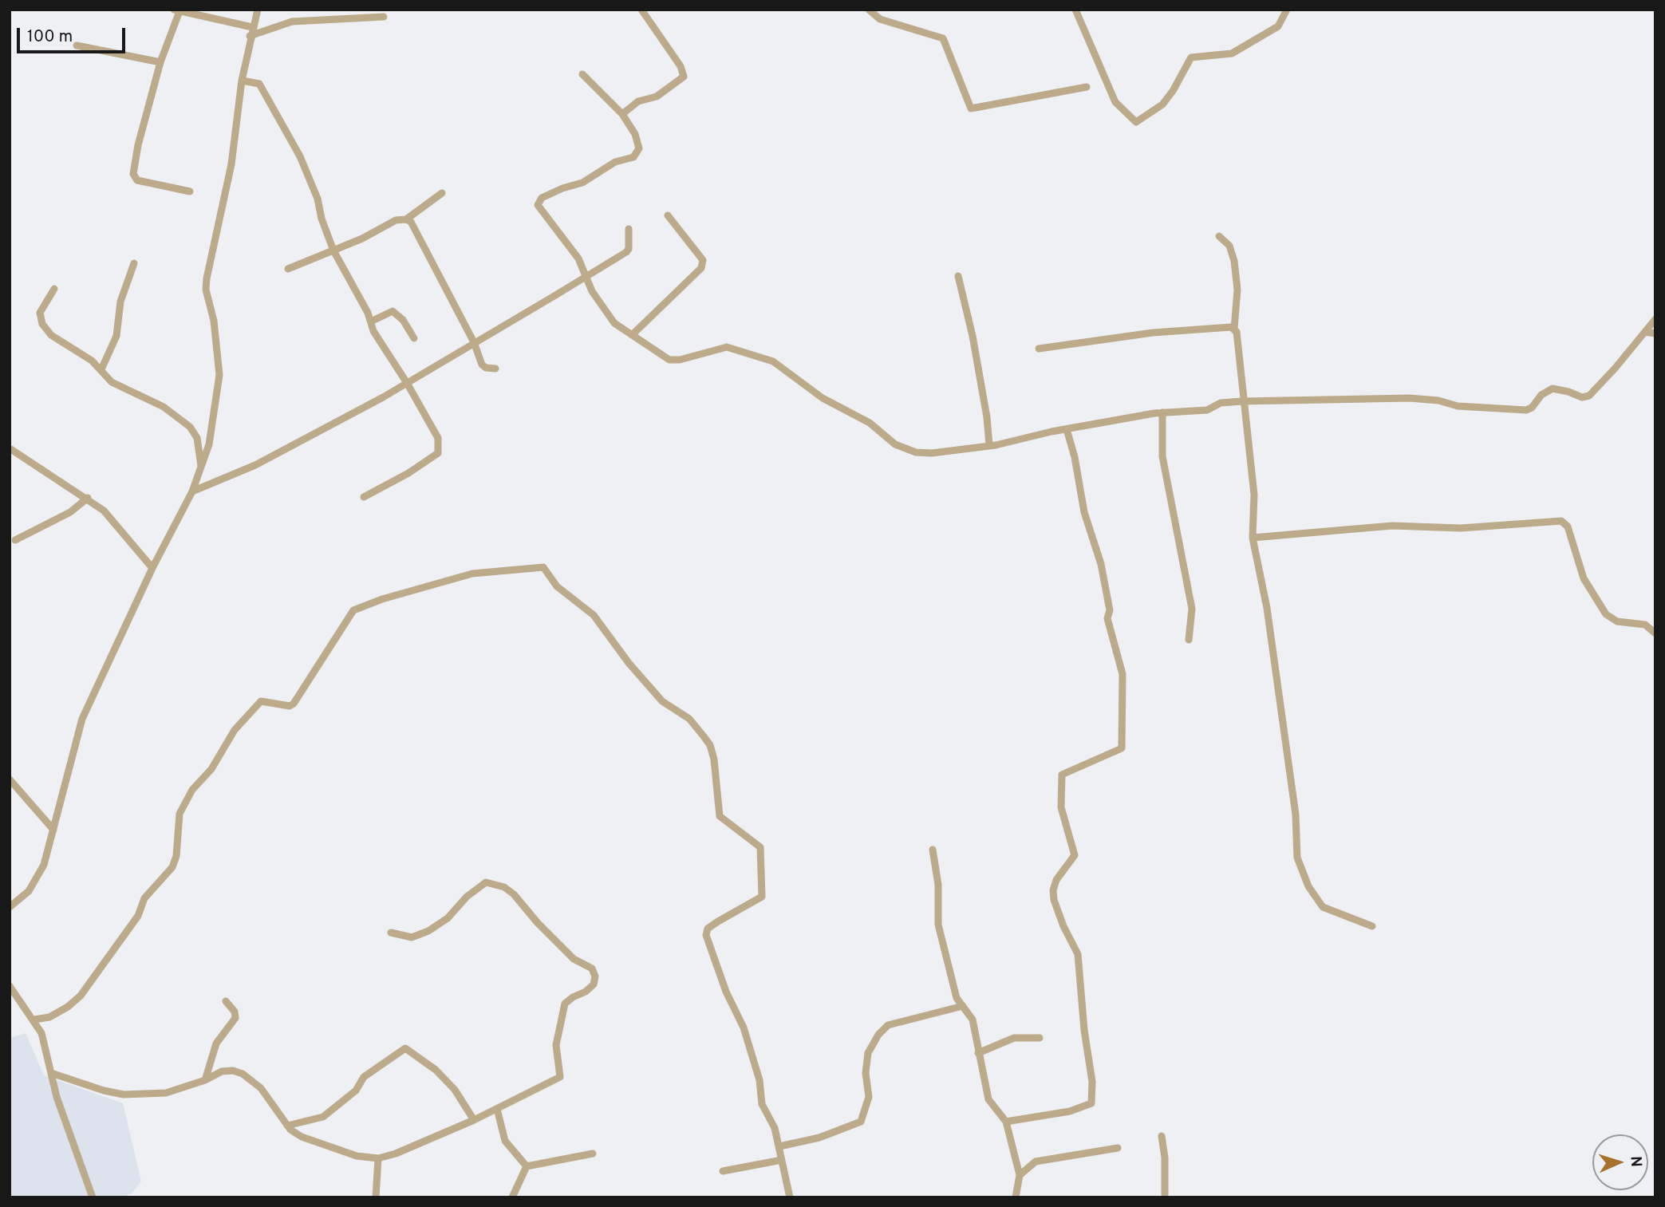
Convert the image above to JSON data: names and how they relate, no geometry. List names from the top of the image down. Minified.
{"scale_bar":"100 m","north":"right"}
